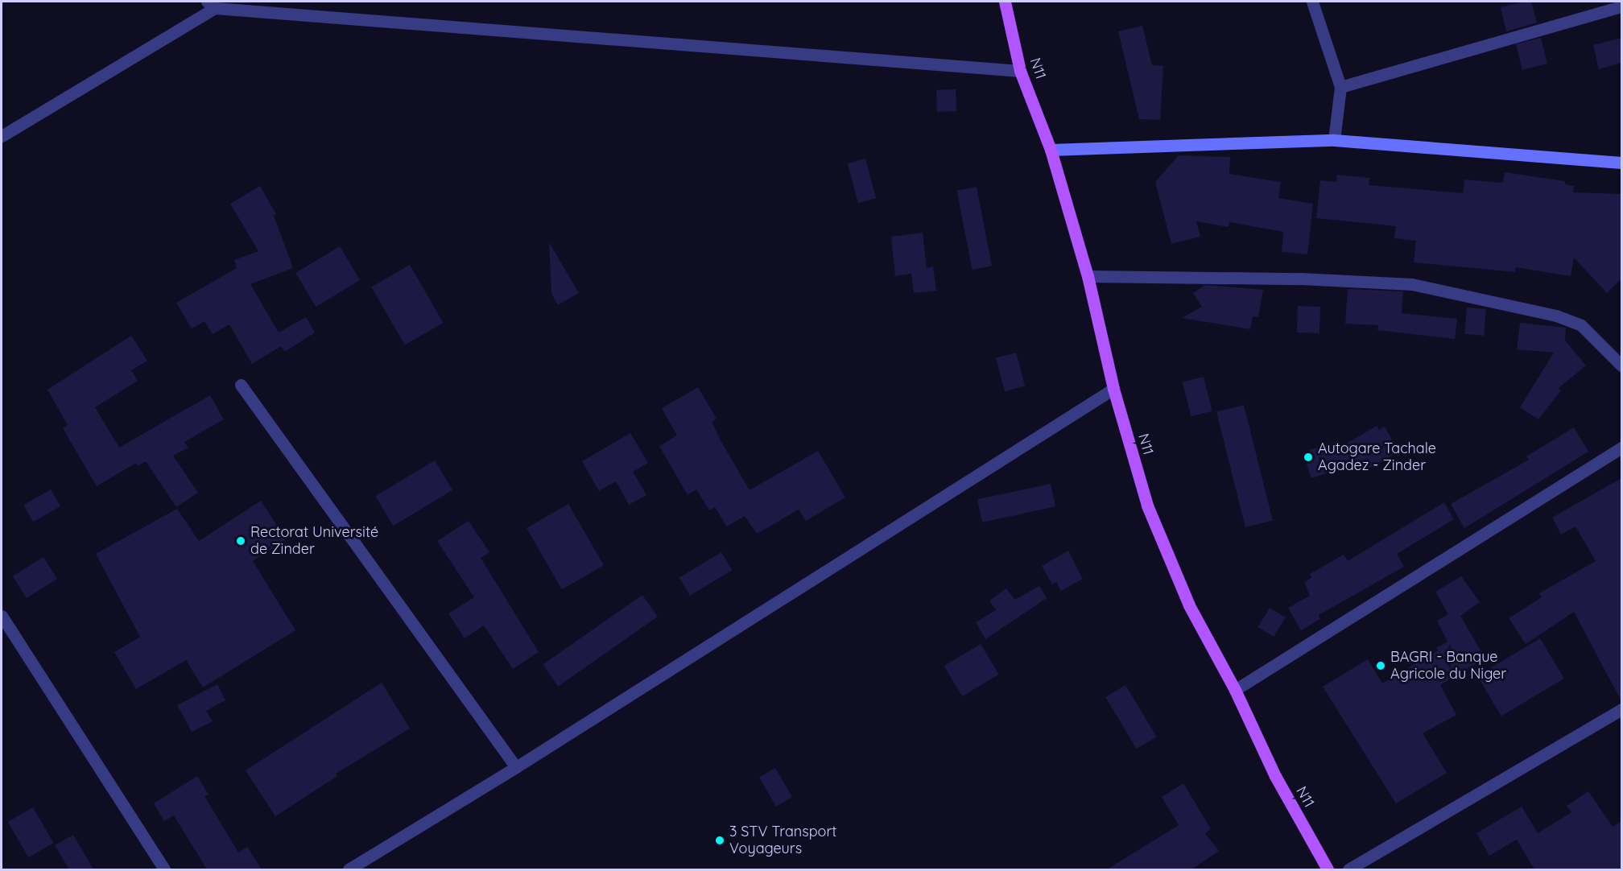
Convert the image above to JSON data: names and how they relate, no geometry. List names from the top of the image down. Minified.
{"streets":{"main road":["N11"]},"places":["Autogare Tachale Agadez - Zinder","Rectorat Université de Zinder","BAGRI - Banque Agricole du Niger","3 STV Transport Voyageurs"]}
